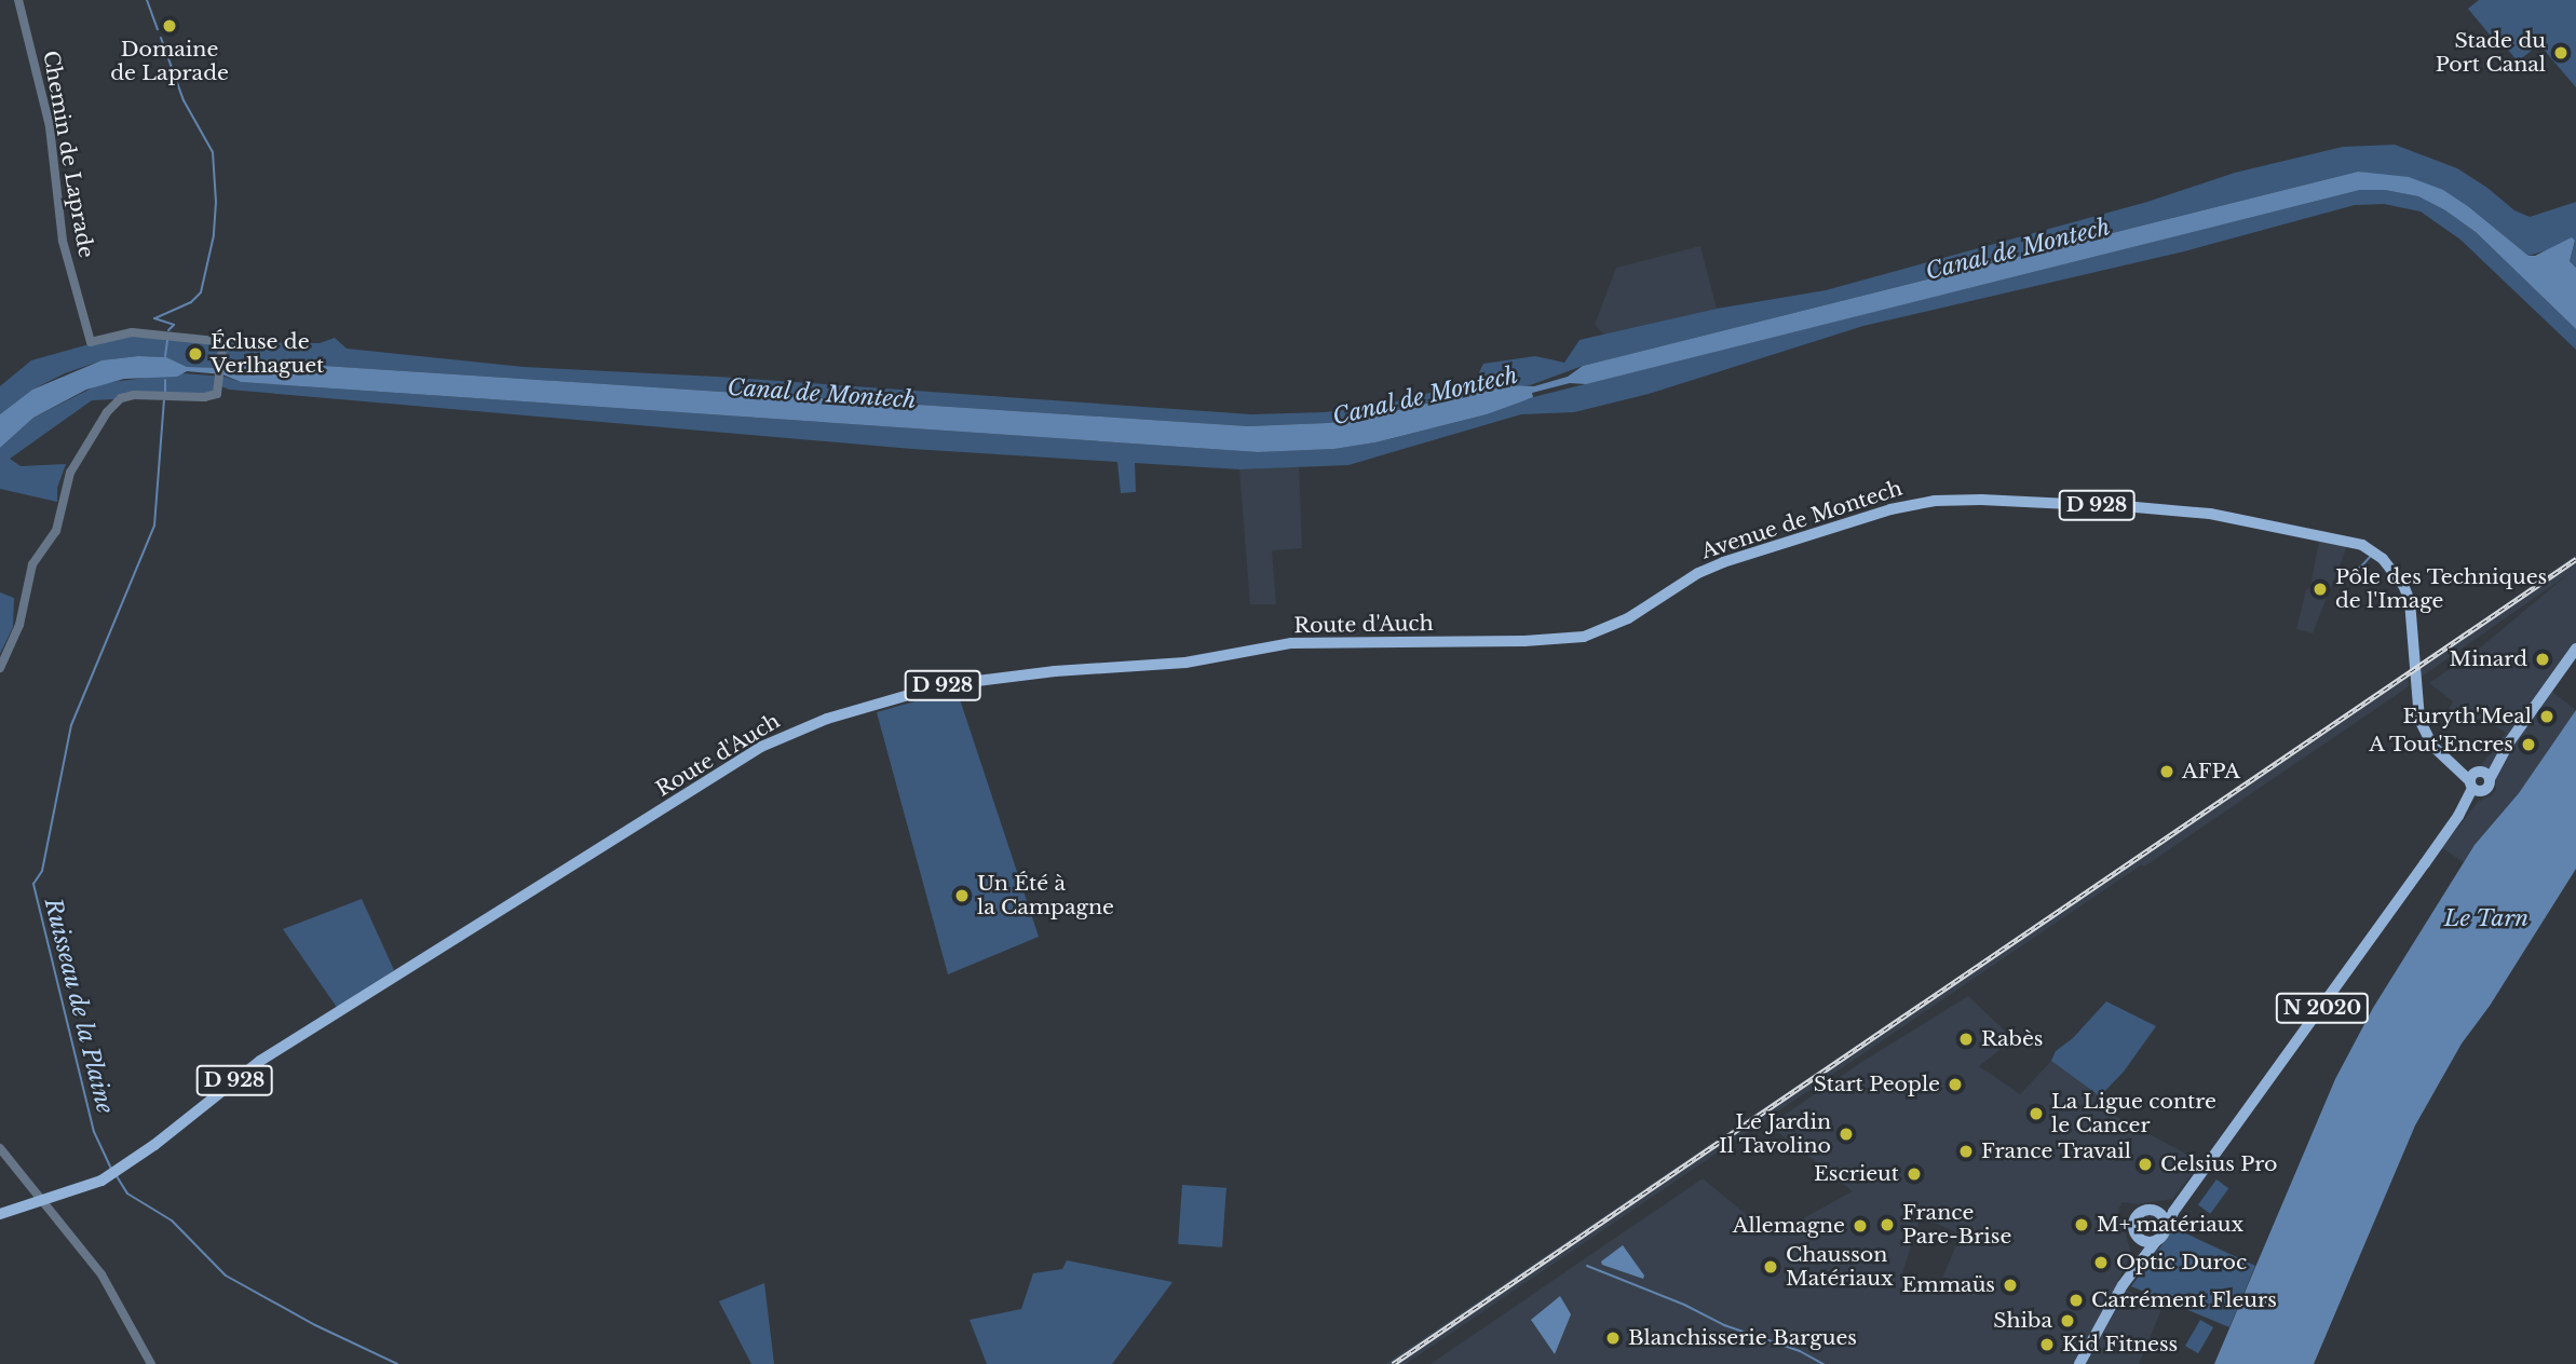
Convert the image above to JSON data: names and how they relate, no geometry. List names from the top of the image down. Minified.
{"streets":{"main road":["D 928","Avenue de Montech","Route d'Auch","N 2020"],"street":["Chemin de Laprade"]},"crossings":[["Avenue de Montech","Route d'Auch"],["Avenue de Montech","N 2020"]],"water":["Canal de Montech","Le Tarn","Ruisseau de la Plaine"],"places":["Domaine de Laprade","Stade du Port Canal","Écluse de Verlhaguet","Pôle des Techniques de l'Image","Minard","Euryth'Meal","A Tout'Encres","AFPA","Un Été à la Campagne","Rabès","Start People","La Ligue contre le Cancer","Le Jardin Il Tavolino","France Travail","Celsius Pro","Escrieut","France Pare-Brise","M+ matériaux","Allemagne","Optic Duroc","Chausson Matériaux","Emmaüs","Carrément Fleurs","Shiba","Blanchisserie Bargues","Kid Fitness"]}
